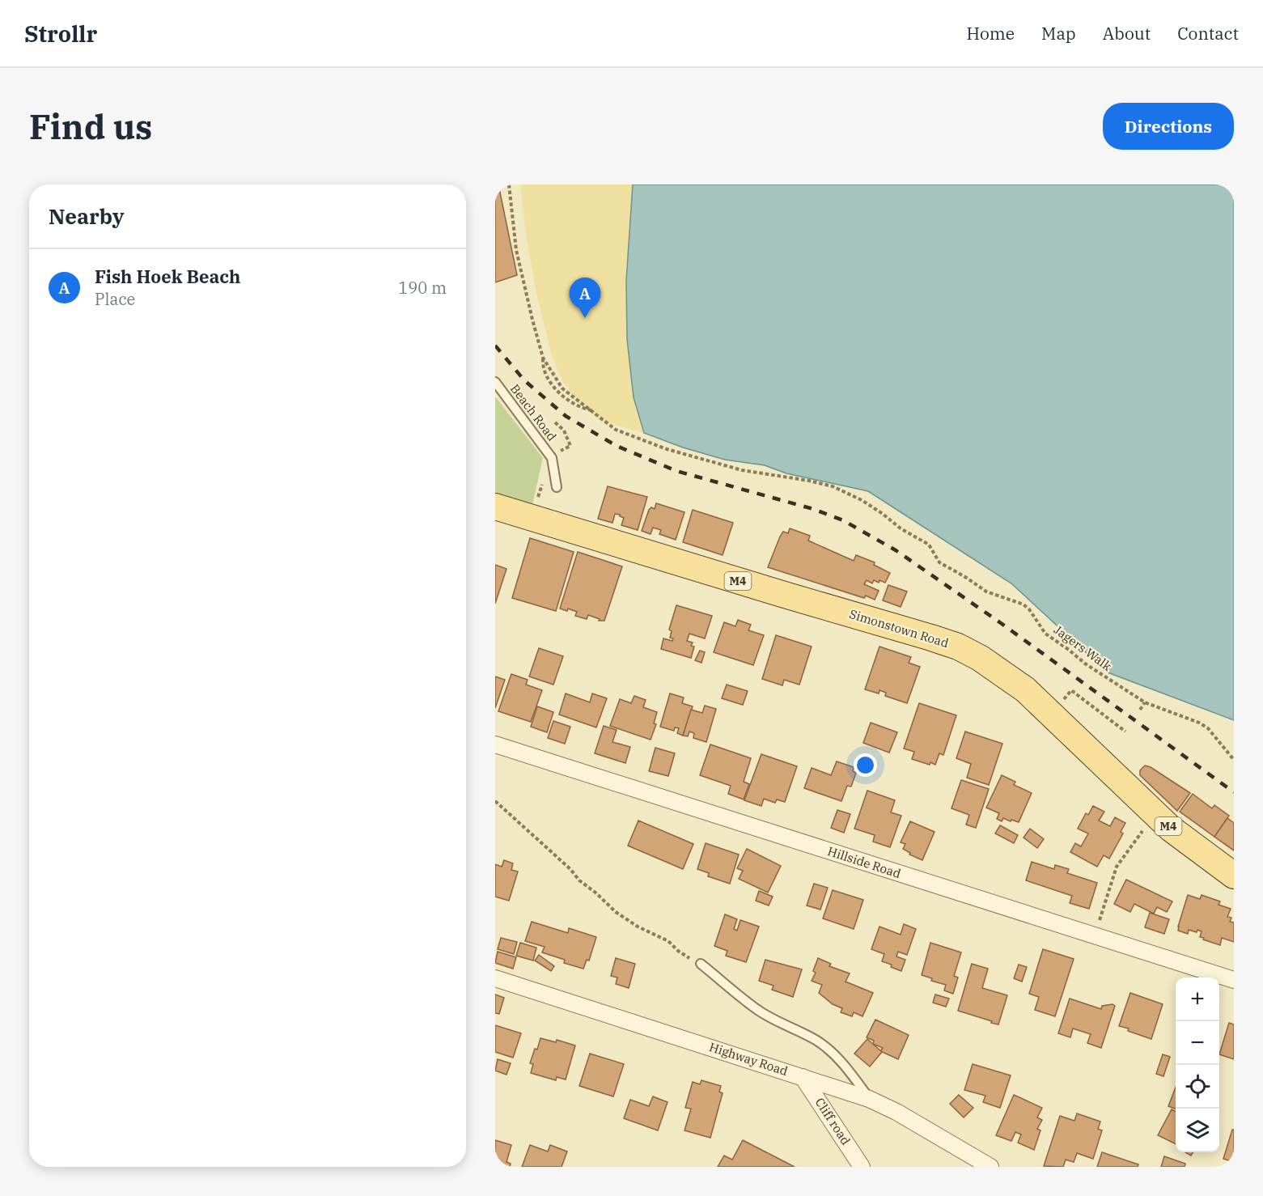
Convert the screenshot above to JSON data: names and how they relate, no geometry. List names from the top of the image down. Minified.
{"streets":{"main road":["M4","Simonstown Road"],"street":["Hillside Road","Highway Road","Cliff road"],"lane":["Beach Road"],"path":["Jagers Walk"]},"crossings":[["Highway Road","Cliff road"]],"page":{"header":"Strollr","nav":["Home","Map","About","Contact"],"buttons":"Directions","title":"Find us","heading":"Nearby","list":[{"mark":"A","name":"Fish Hoek Beach","note":"Place","value":"190 m"}],"pins":"A","map_buttons":["+","−"]}}
